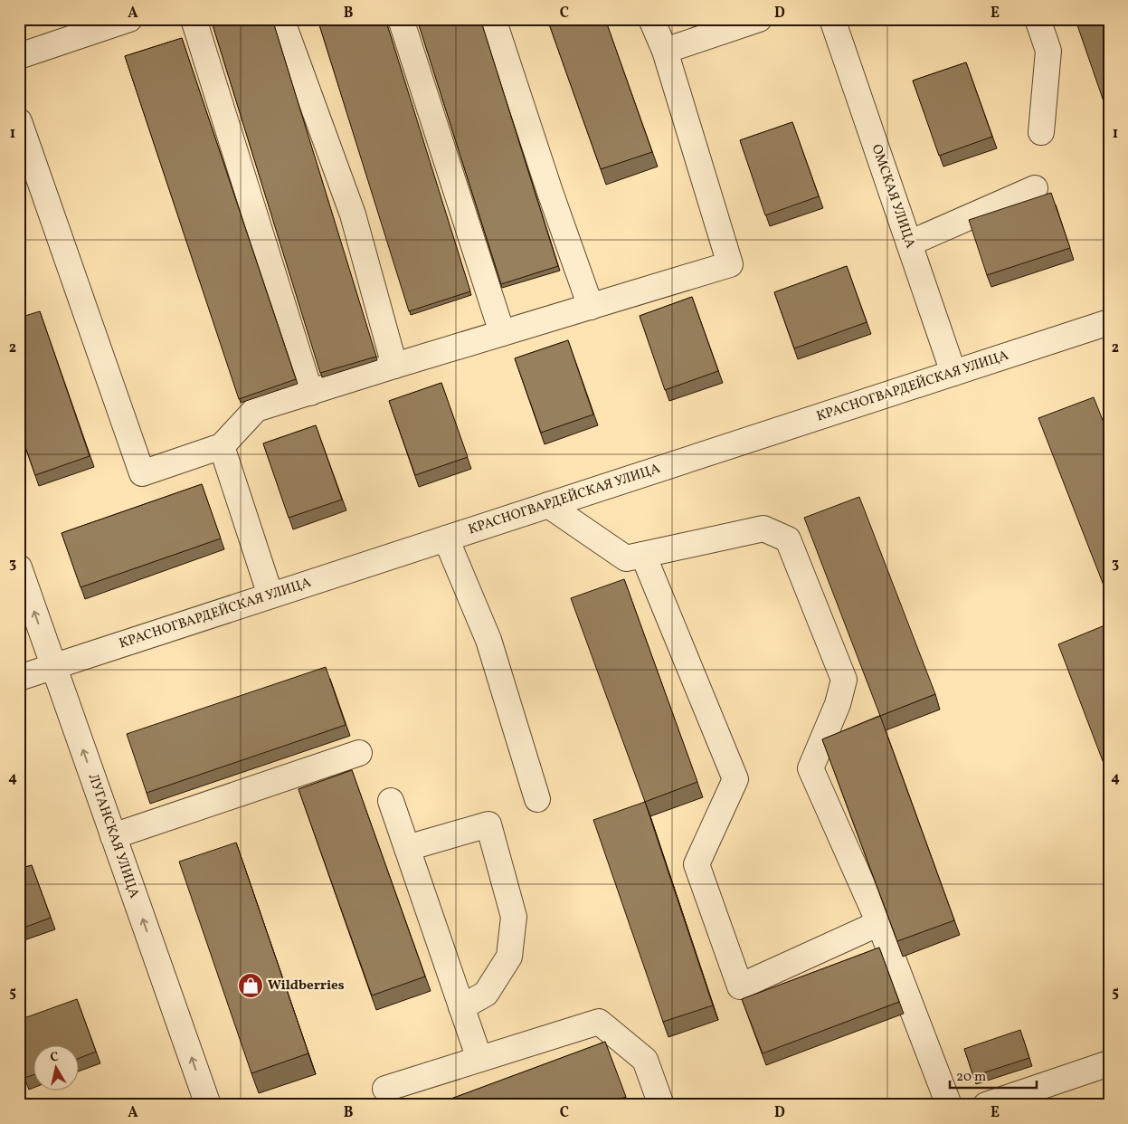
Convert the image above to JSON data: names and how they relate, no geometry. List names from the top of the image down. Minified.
{"streets":{"street":["ОМСКАЯ УЛИЦА","КРАСНОГВАРДЕЙСКАЯ УЛИЦА","ЛУГАНСКАЯ УЛИЦА"]},"crossings":[["ОМСКАЯ УЛИЦА","КРАСНОГВАРДЕЙСКАЯ УЛИЦА"],["КРАСНОГВАРДЕЙСКАЯ УЛИЦА","ЛУГАНСКАЯ УЛИЦА"]],"one_way":["ЛУГАНСКАЯ УЛИЦА"],"places":{"shop":["Wildberries"]},"scale_bar":"20 m","north":"top","grid":{"columns":["A","B","C","D","E"],"rows":["1","2","3","4","5"]}}
